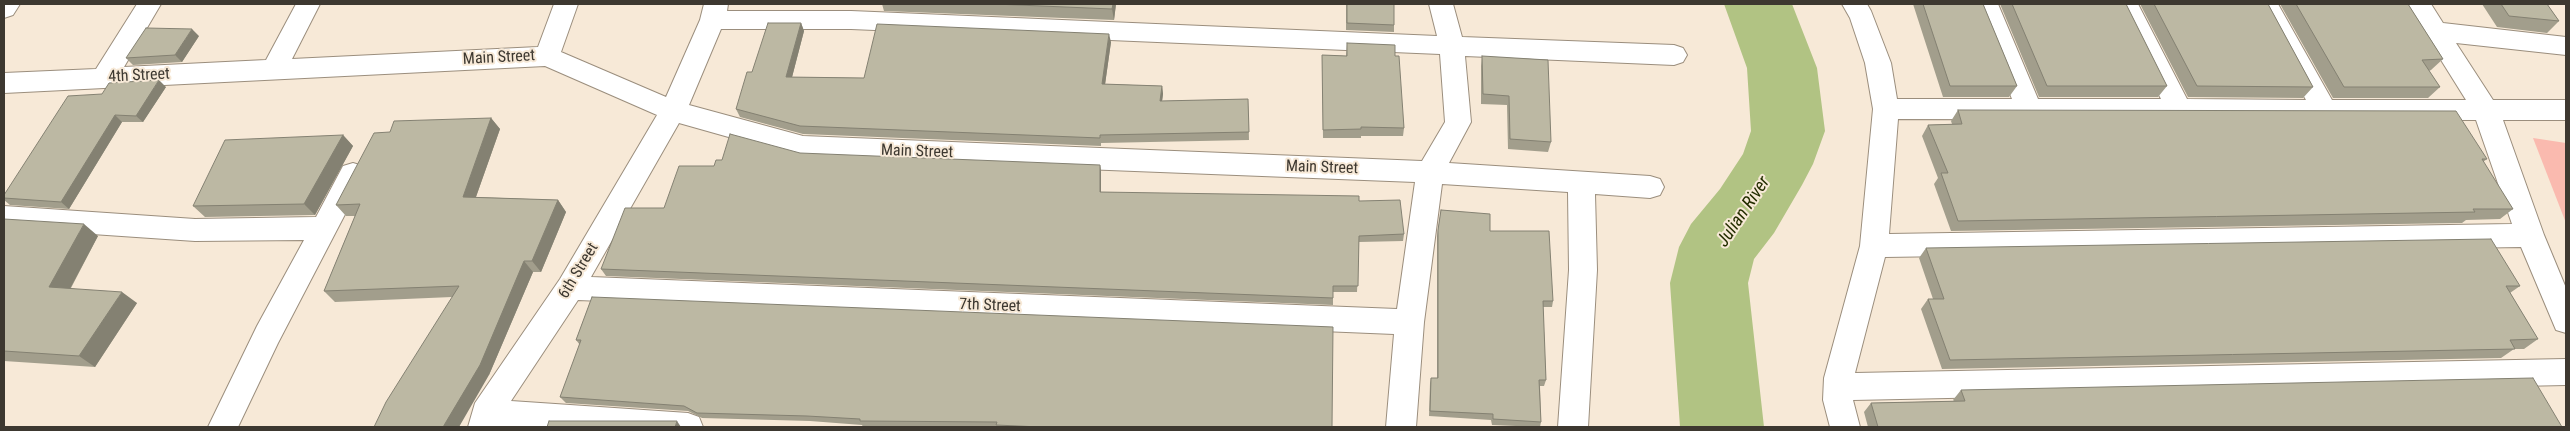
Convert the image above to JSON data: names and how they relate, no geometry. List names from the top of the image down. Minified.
{"streets":{"street":["Main Street","4th Street","6th Street","7th Street"]},"crossings":[["Main Street","4th Street"],["Main Street","6th Street"],["6th Street","7th Street"]],"water":["Julian River"]}
